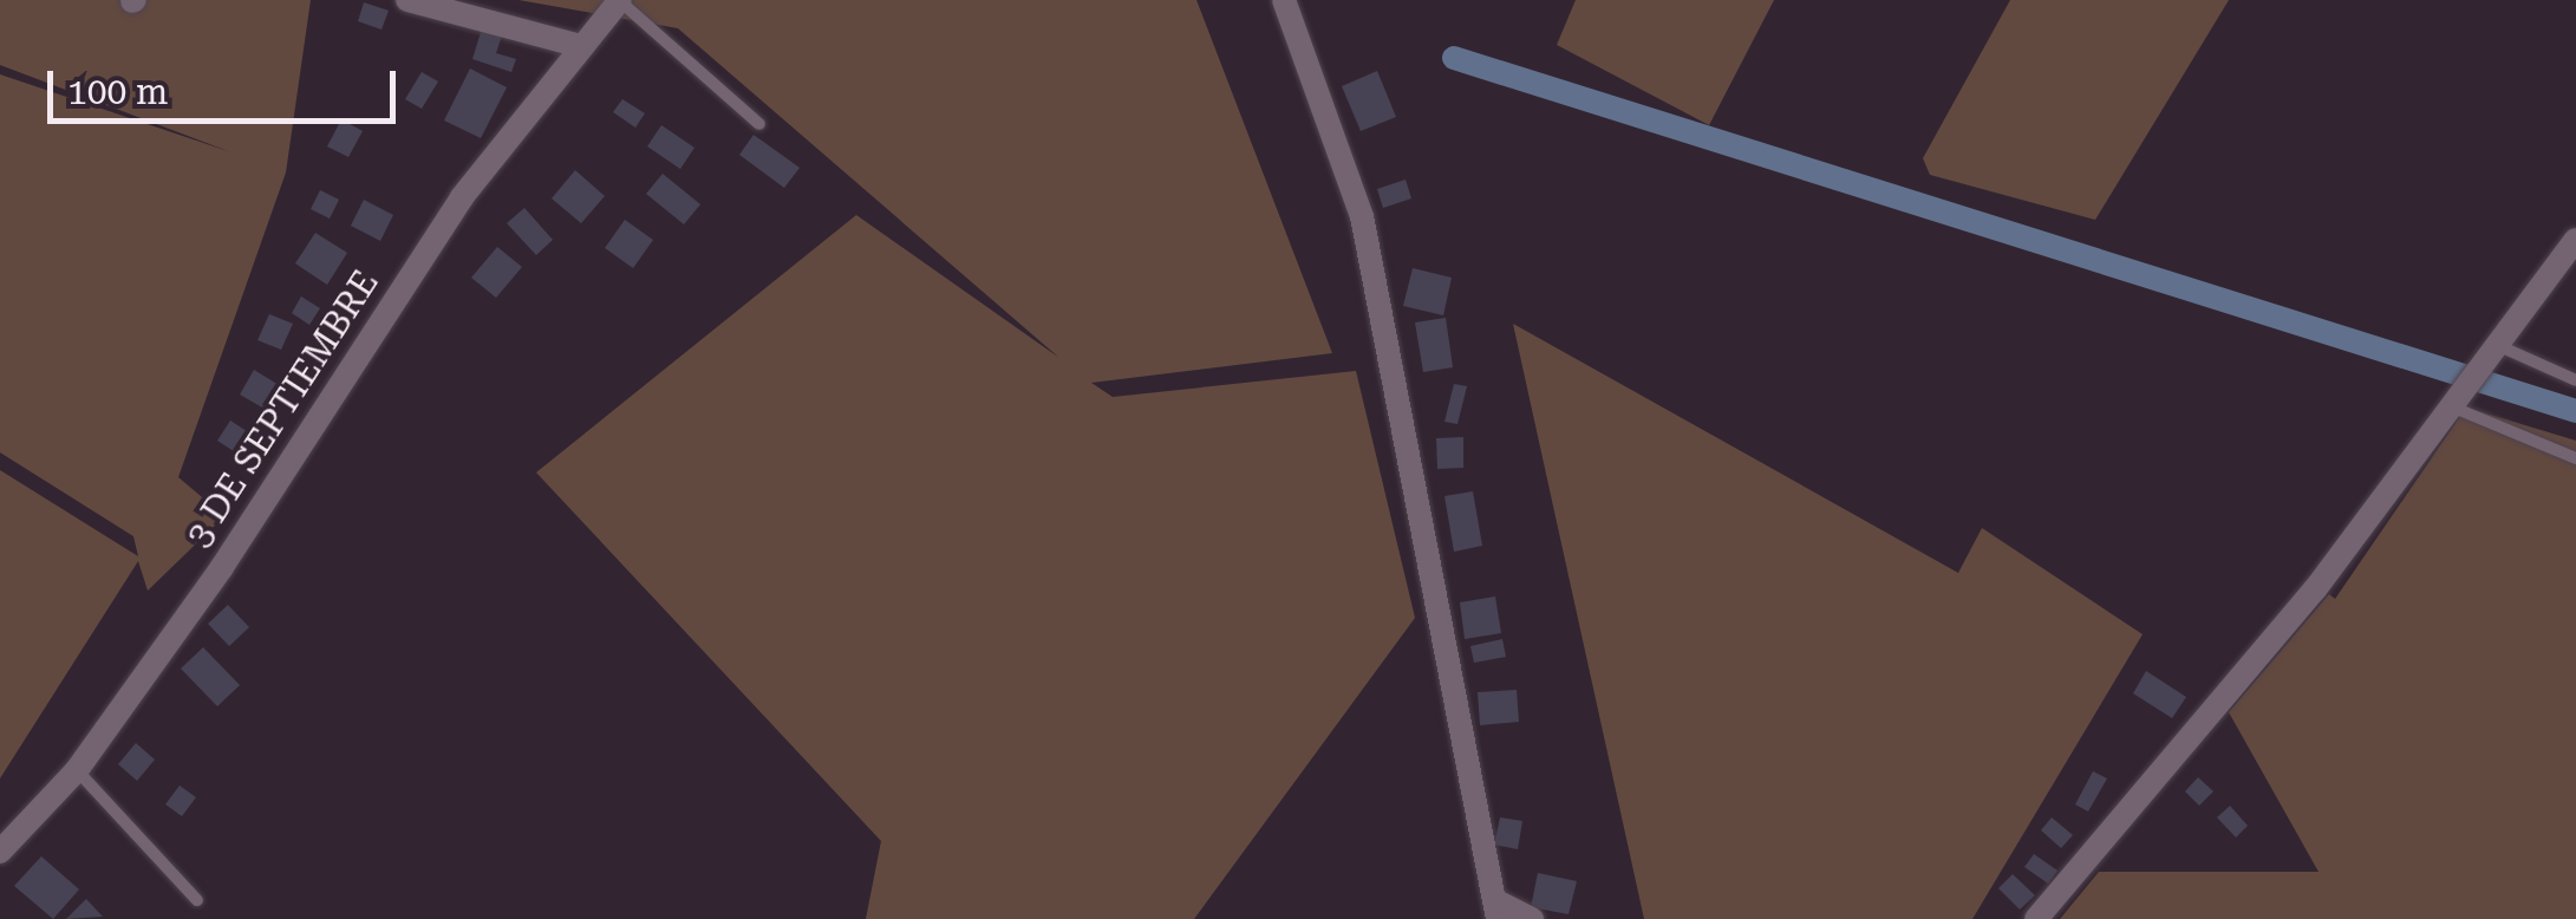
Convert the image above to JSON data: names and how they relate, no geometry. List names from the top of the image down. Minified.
{"streets":{"street":["3 DE SEPTIEMBRE"]},"scale_bar":"100 m"}
